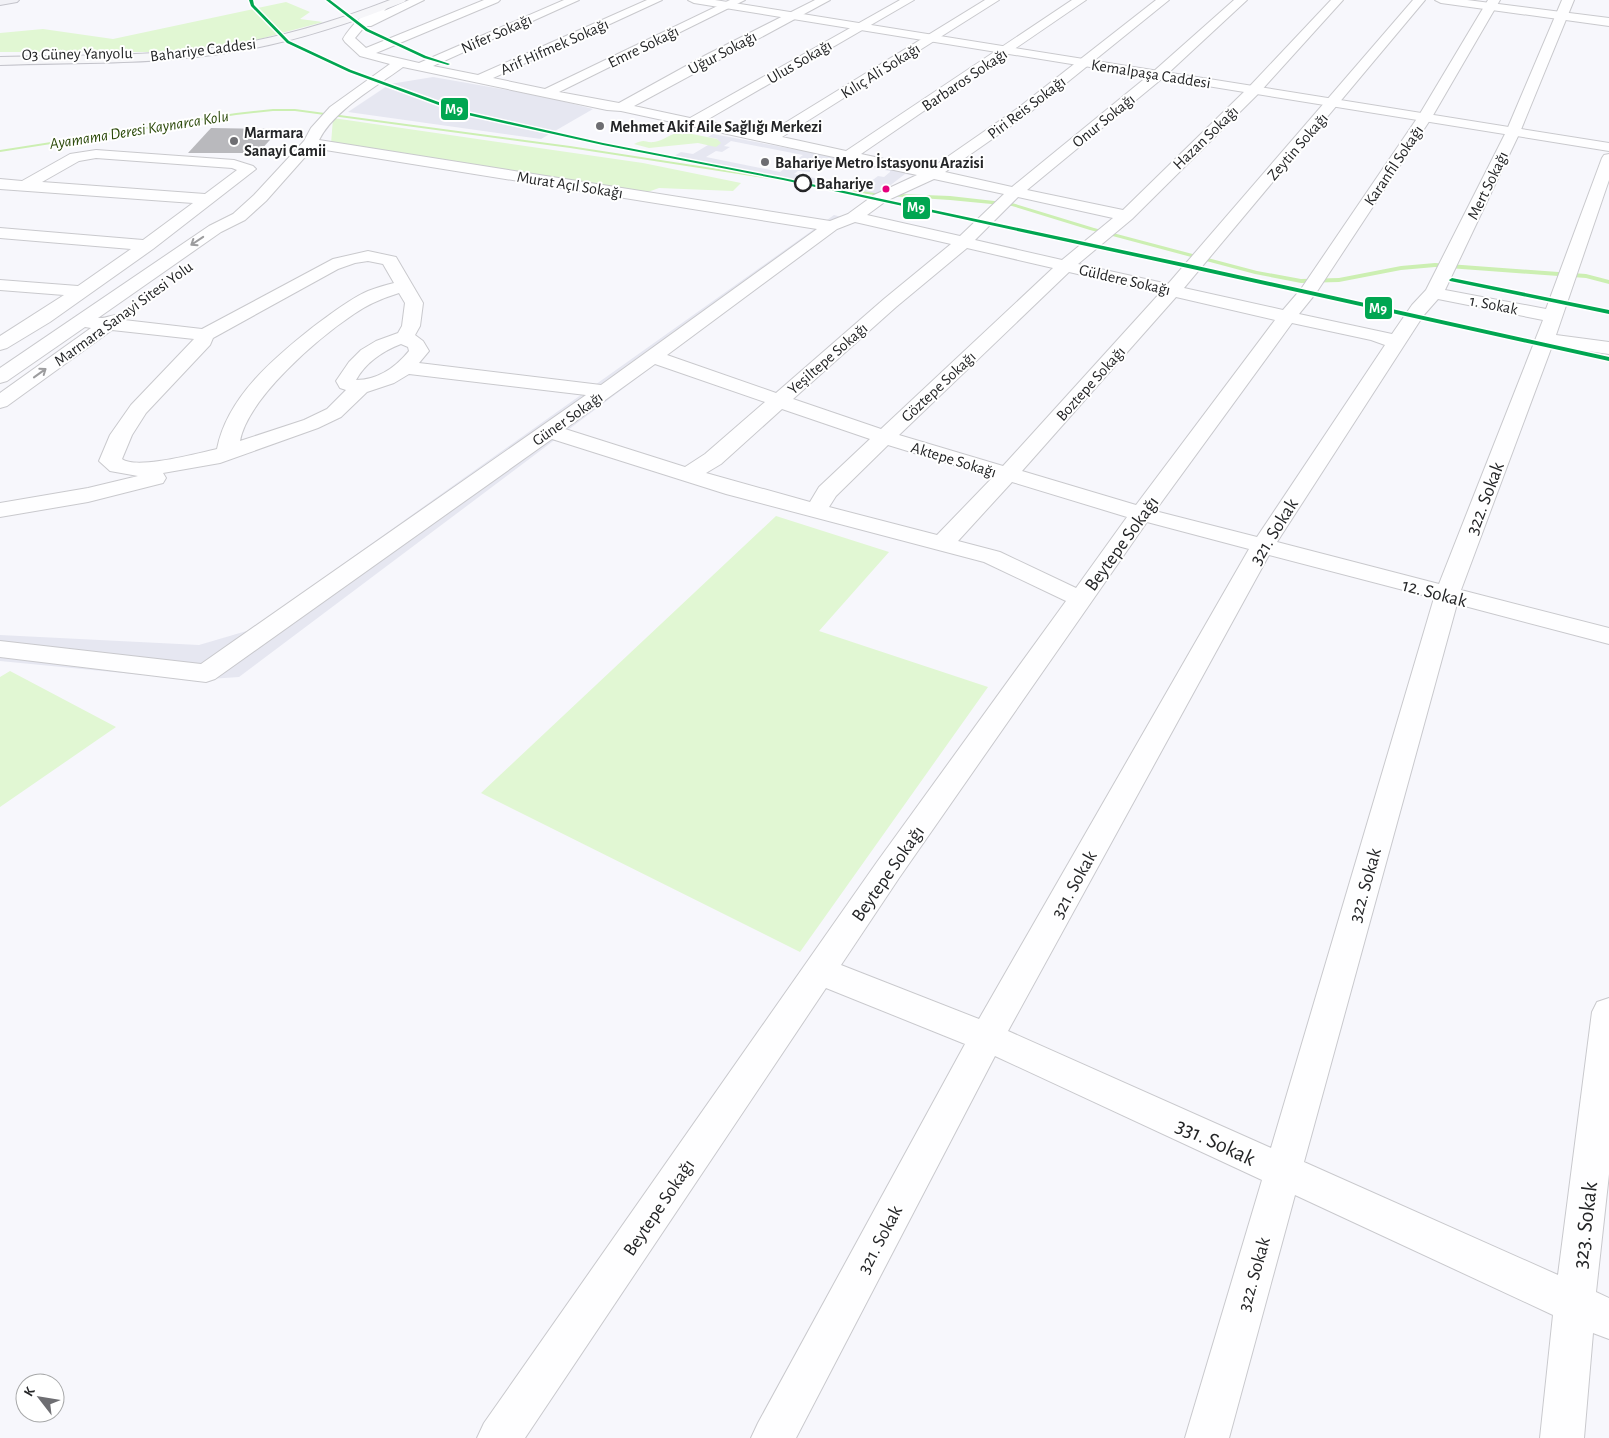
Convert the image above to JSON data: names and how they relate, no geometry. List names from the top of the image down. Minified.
{"streets":{"main road":["Bahariye Caddesi","O3 Güney Yanyolu"],"street":["Nifer Sokağı","Arif Hifmek Sokağı","Emre Sokağı","Uğur Sokağı","Ulus Sokağı","Kılıç Ali Sokağı","Kemalpaşa Caddesi","Barbaros Sokağı","Piri Reis Sokağı","Onur Sokağı","Hazan Sokağı","Zeytin Sokağı","Karanfil Sokağı","Murat Açıl Sokağı","Mert Sokağı","Güldere Sokağı","1. Sokak","Marmara Sanayi Sitesi Yolu","Yeşiltepe Sokağı","Boztepe Sokağı","Göztepe Sokağı","Güner Sokağı","Aktepe Sokağı","322. Sokak","321. Sokak","Beytepe Sokağı","12. Sokak","331. Sokak","323. Sokak"]},"crossings":[["Emre Sokağı","Kemalpaşa Caddesi"],["Bahariye Caddesi","O3 Güney Yanyolu"],["Uğur Sokağı","Kemalpaşa Caddesi"],["Ulus Sokağı","Kemalpaşa Caddesi"],["Kılıç Ali Sokağı","Kemalpaşa Caddesi"],["Kemalpaşa Caddesi","Barbaros Sokağı"],["Kemalpaşa Caddesi","Piri Reis Sokağı"],["Kemalpaşa Caddesi","Onur Sokağı"],["Kemalpaşa Caddesi","Hazan Sokağı"],["Kemalpaşa Caddesi","Zeytin Sokağı"],["Kemalpaşa Caddesi","Karanfil Sokağı"],["Kemalpaşa Caddesi","Mert Sokağı"],["Piri Reis Sokağı","Güner Sokağı"],["Onur Sokağı","Güldere Sokağı"],["Onur Sokağı","Yeşiltepe Sokağı"],["Hazan Sokağı","Güldere Sokağı"],["Hazan Sokağı","Göztepe Sokağı"],["Zeytin Sokağı","Güldere Sokağı"],["Zeytin Sokağı","Boztepe Sokağı"],["Karanfil Sokağı","Güldere Sokağı"],["Karanfil Sokağı","Beytepe Sokağı"],["Murat Açıl Sokağı","Marmara Sanayi Sitesi Yolu"],["Murat Açıl Sokağı","Güner Sokağı"],["Mert Sokağı","Güldere Sokağı"],["Mert Sokağı","1. Sokak"],["Mert Sokağı","321. Sokak"],["Güldere Sokağı","Yeşiltepe Sokağı"],["Güldere Sokağı","Boztepe Sokağı"],["Güldere Sokağı","Göztepe Sokağı"],["Güldere Sokağı","Güner Sokağı"],["Güldere Sokağı","321. Sokak"],["Güldere Sokağı","Beytepe Sokağı"],["1. Sokak","322. Sokak"],["Yeşiltepe Sokağı","Aktepe Sokağı"],["Boztepe Sokağı","Aktepe Sokağı"],["Göztepe Sokağı","Aktepe Sokağı"],["Güner Sokağı","Aktepe Sokağı"],["Aktepe Sokağı","321. Sokak"],["Aktepe Sokağı","Beytepe Sokağı"],["Aktepe Sokağı","12. Sokak"],["322. Sokak","12. Sokak"],["322. Sokak","331. Sokak"],["321. Sokak","12. Sokak"],["321. Sokak","331. Sokak"],["Beytepe Sokağı","331. Sokak"],["331. Sokak","323. Sokak"]],"water":["Ayamama Deresi Kaynarca Kolu"],"places":["Mehmet Akif Aile Sağlığı Merkezi","Marmara Sanayi Camii","Bahariye Metro İstasyonu Arazisi","Bahariye"],"lines":["transit line M9"],"north":"top left"}
